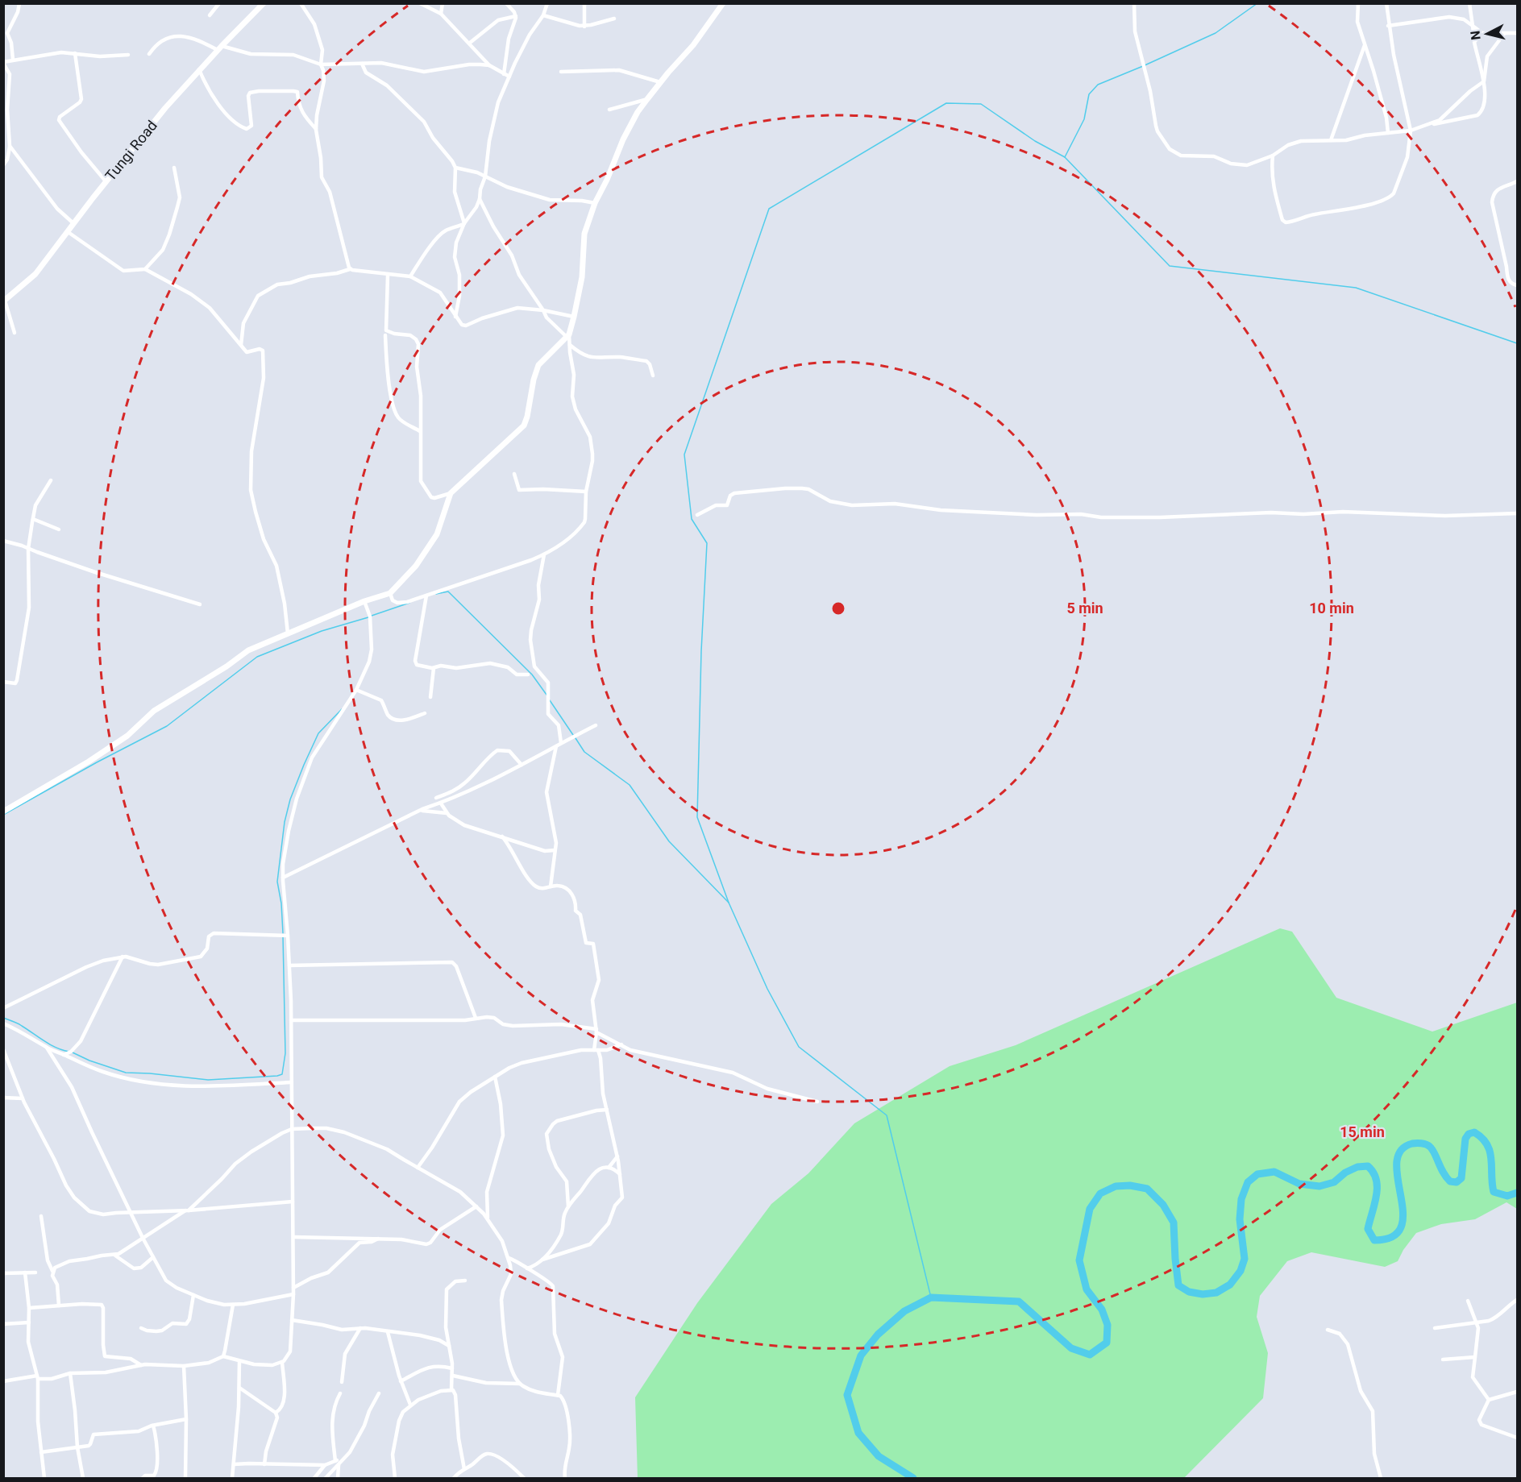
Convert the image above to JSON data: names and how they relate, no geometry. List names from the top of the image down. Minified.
{"streets":{"street":["Tungi Road"]},"north":"left","rings":["5 min","10 min","15 min"]}
